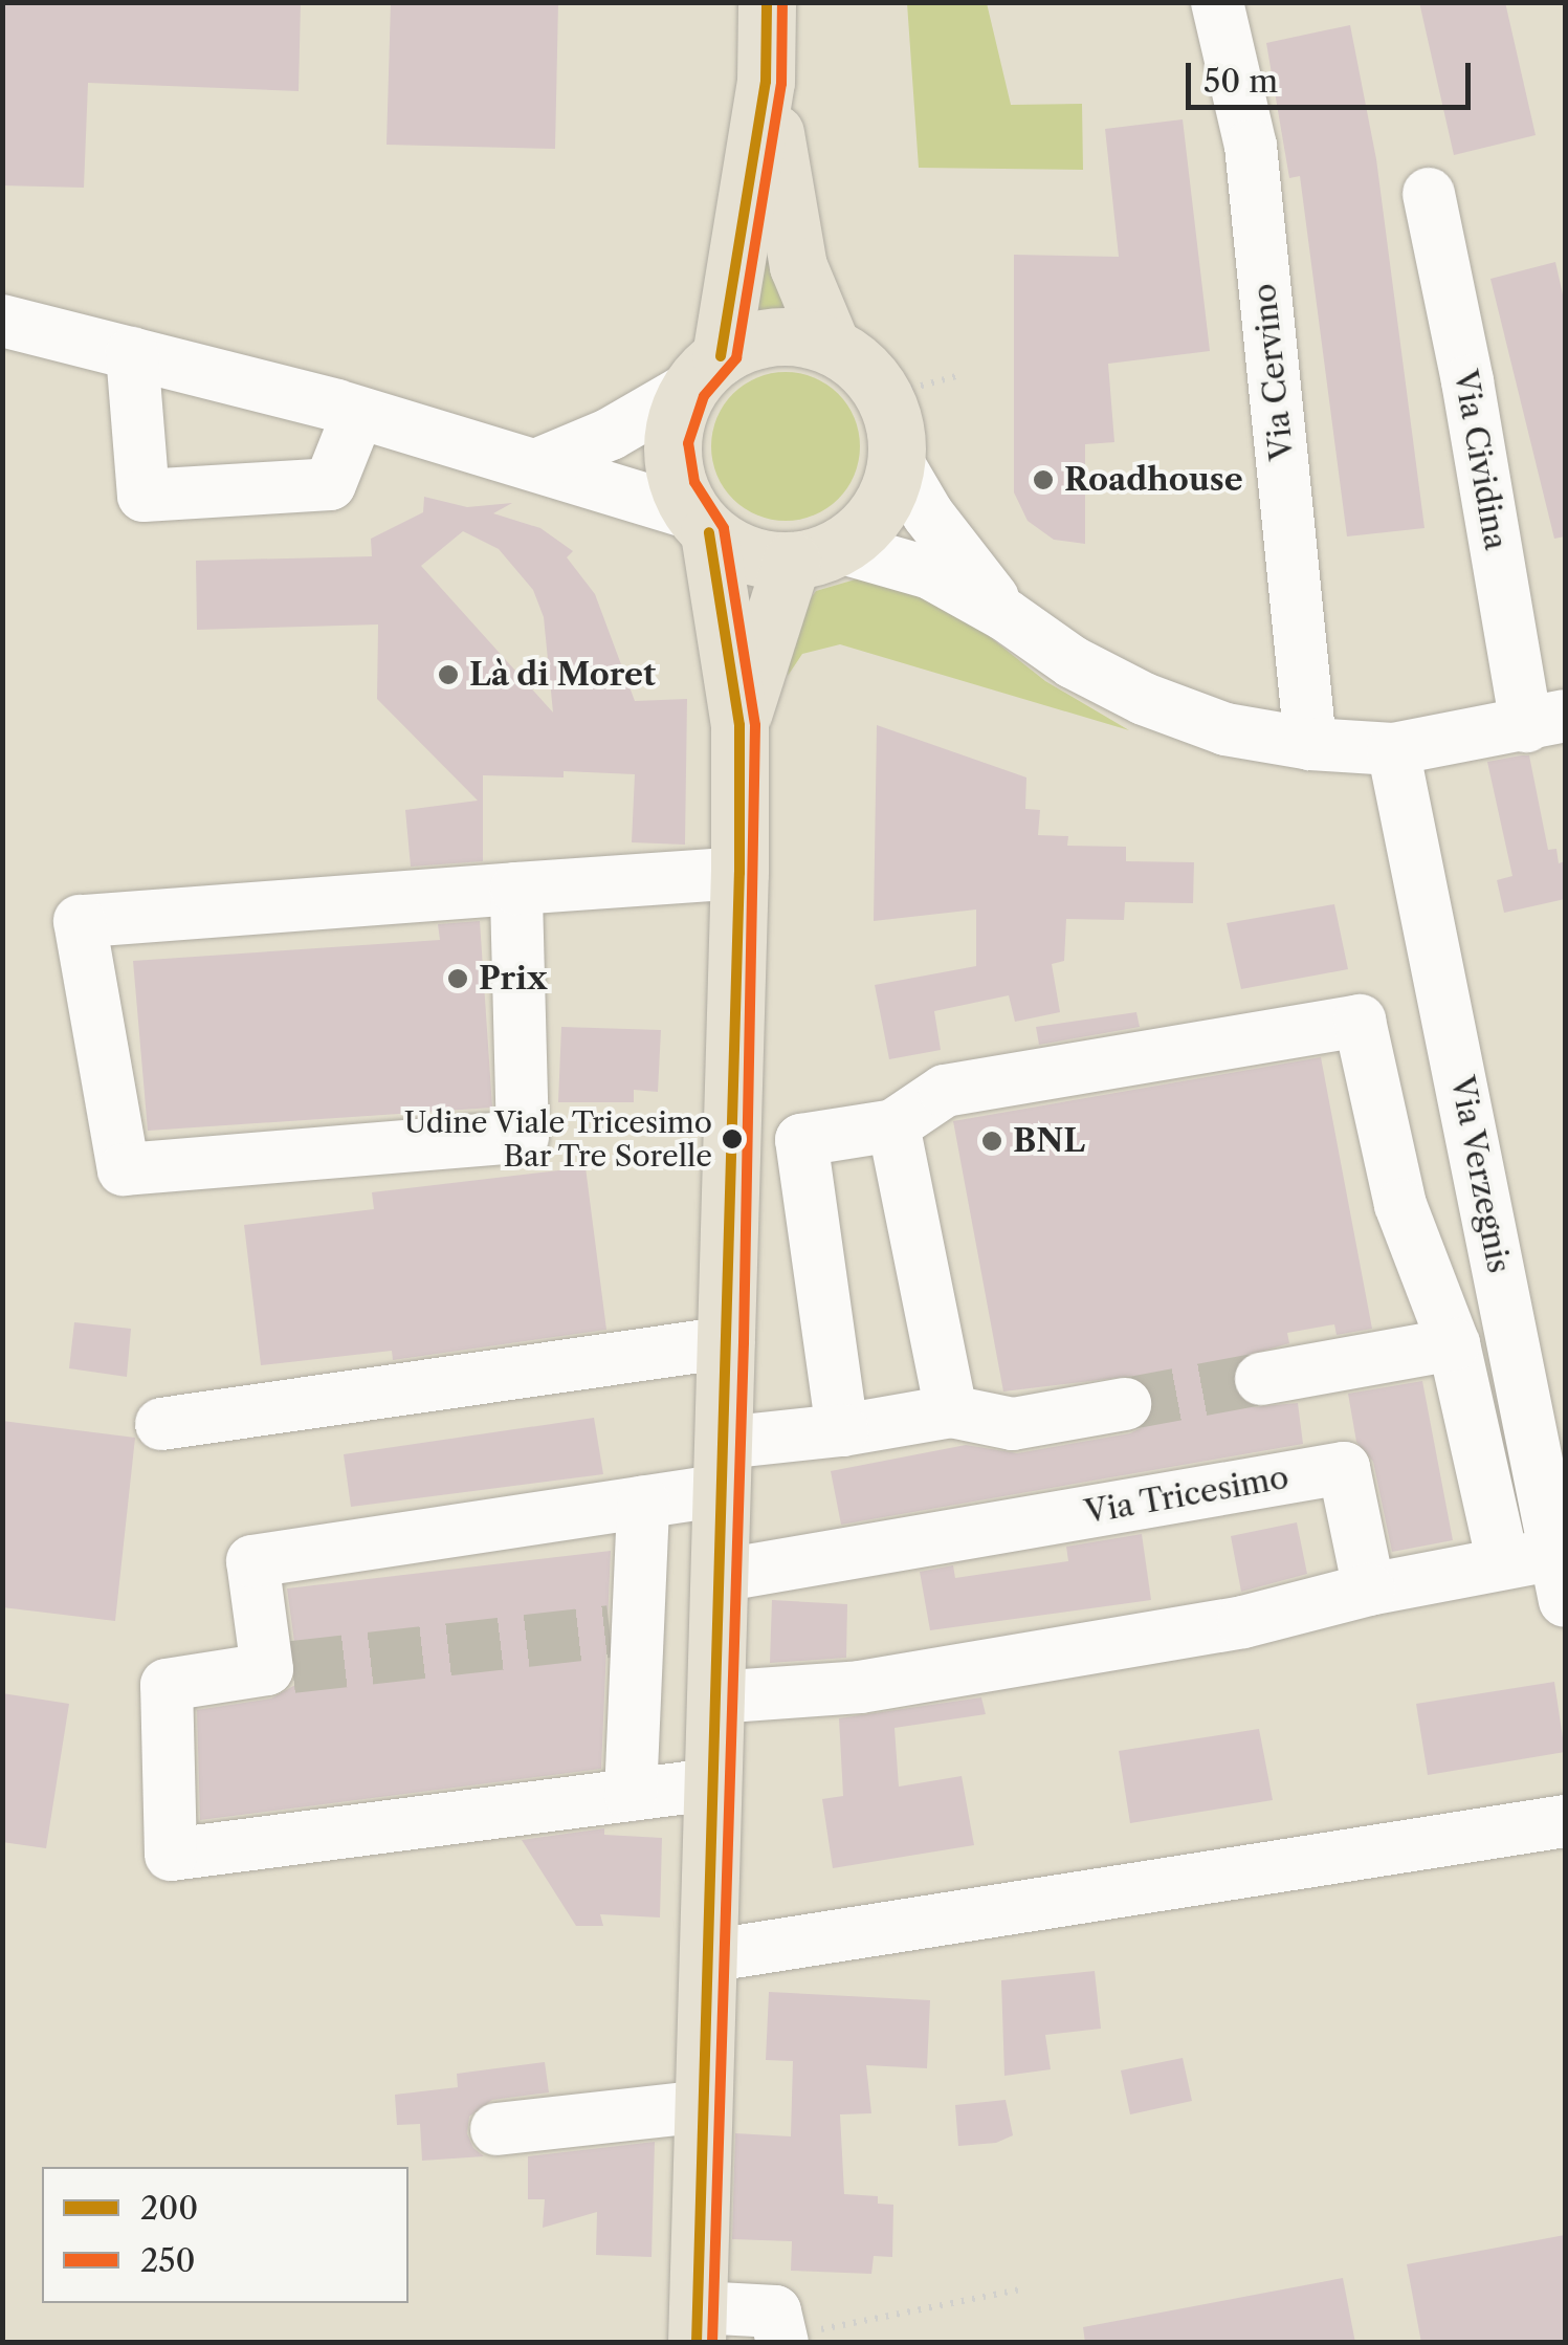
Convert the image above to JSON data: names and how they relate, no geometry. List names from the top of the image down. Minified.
{"streets":{"street":["Via Cervino","Via Cividina","Via Verzegnis","Via Tricesimo"]},"crossings":[["Via Cervino","Via Cividina"],["Via Cividina","Via Verzegnis"]],"places":["Roadhouse","Là di Moret","Prix","Udine Viale Tricesimo Bar Tre Sorelle","BNL"],"lines":["transit line 200","transit line 250"],"legend":["200","250"],"scale_bar":"50 m"}
